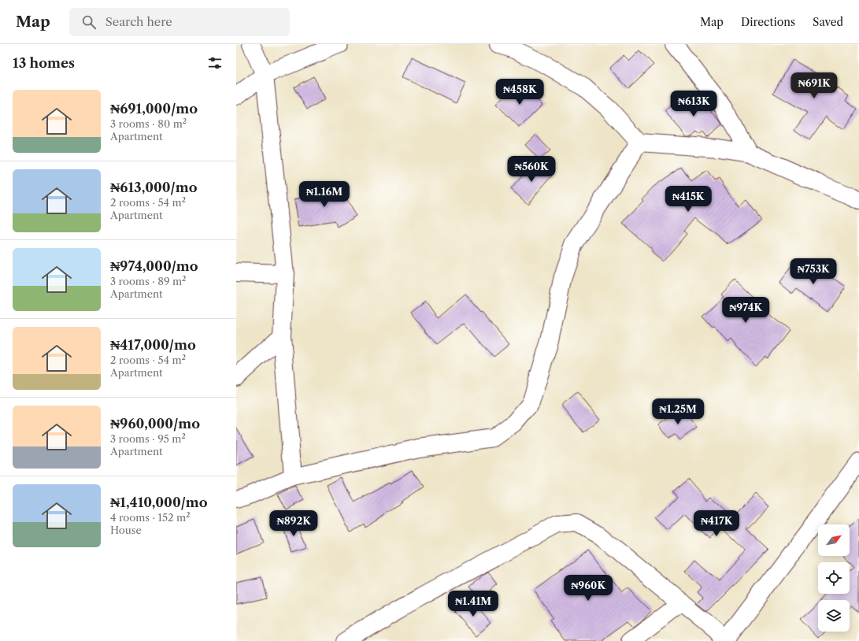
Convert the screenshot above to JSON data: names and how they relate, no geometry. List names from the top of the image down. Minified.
{"north":"top right","page":{"header":"Map","search":"Search here","nav":["Map","Directions","Saved"],"heading":"13 homes","price":["₦691K","₦458K","₦613K","₦560K","₦1.16M","₦415K","₦753K","₦974K","₦1.25M","₦892K","₦417K","₦960K","₦1.41M"],"list":[{"name":"₦691,000/mo","note":"3 rooms · 80 m² · Apartment"},{"name":"₦613,000/mo","note":"2 rooms · 54 m² · Apartment"},{"name":"₦974,000/mo","note":"3 rooms · 89 m² · Apartment"},{"name":"₦417,000/mo","note":"2 rooms · 54 m² · Apartment"},{"name":"₦960,000/mo","note":"3 rooms · 95 m² · Apartment"},{"name":"₦1,410,000/mo","note":"4 rooms · 152 m² · House"}]}}
